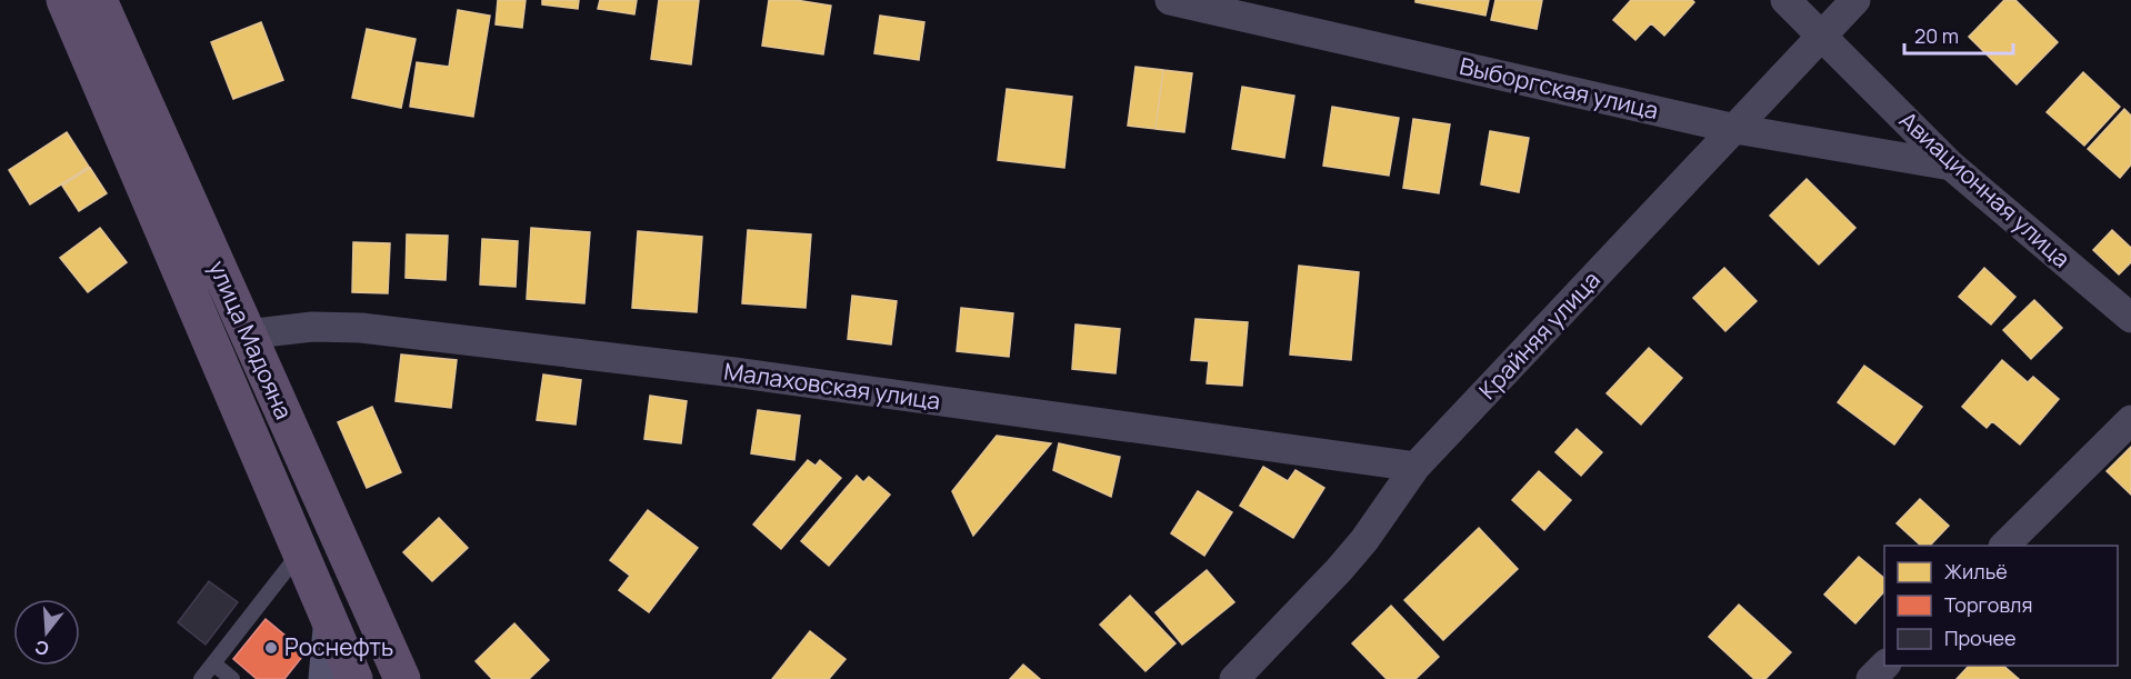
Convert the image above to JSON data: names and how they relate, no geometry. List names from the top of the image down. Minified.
{"streets":{"main road":["улица Мадояна"],"street":["Выборгская улица","Авиационная улица","Крайняя улица","Малаховская улица"]},"crossings":[["Выборгская улица","Авиационная улица"],["Выборгская улица","Крайняя улица"],["Авиационная улица","Крайняя улица"],["Крайняя улица","Малаховская улица"],["улица Мадояна","Малаховская улица"]],"places":["Роснефть"],"legend":["Жильё","Торговля","Прочее"],"scale_bar":"20 m","north":"bottom"}
